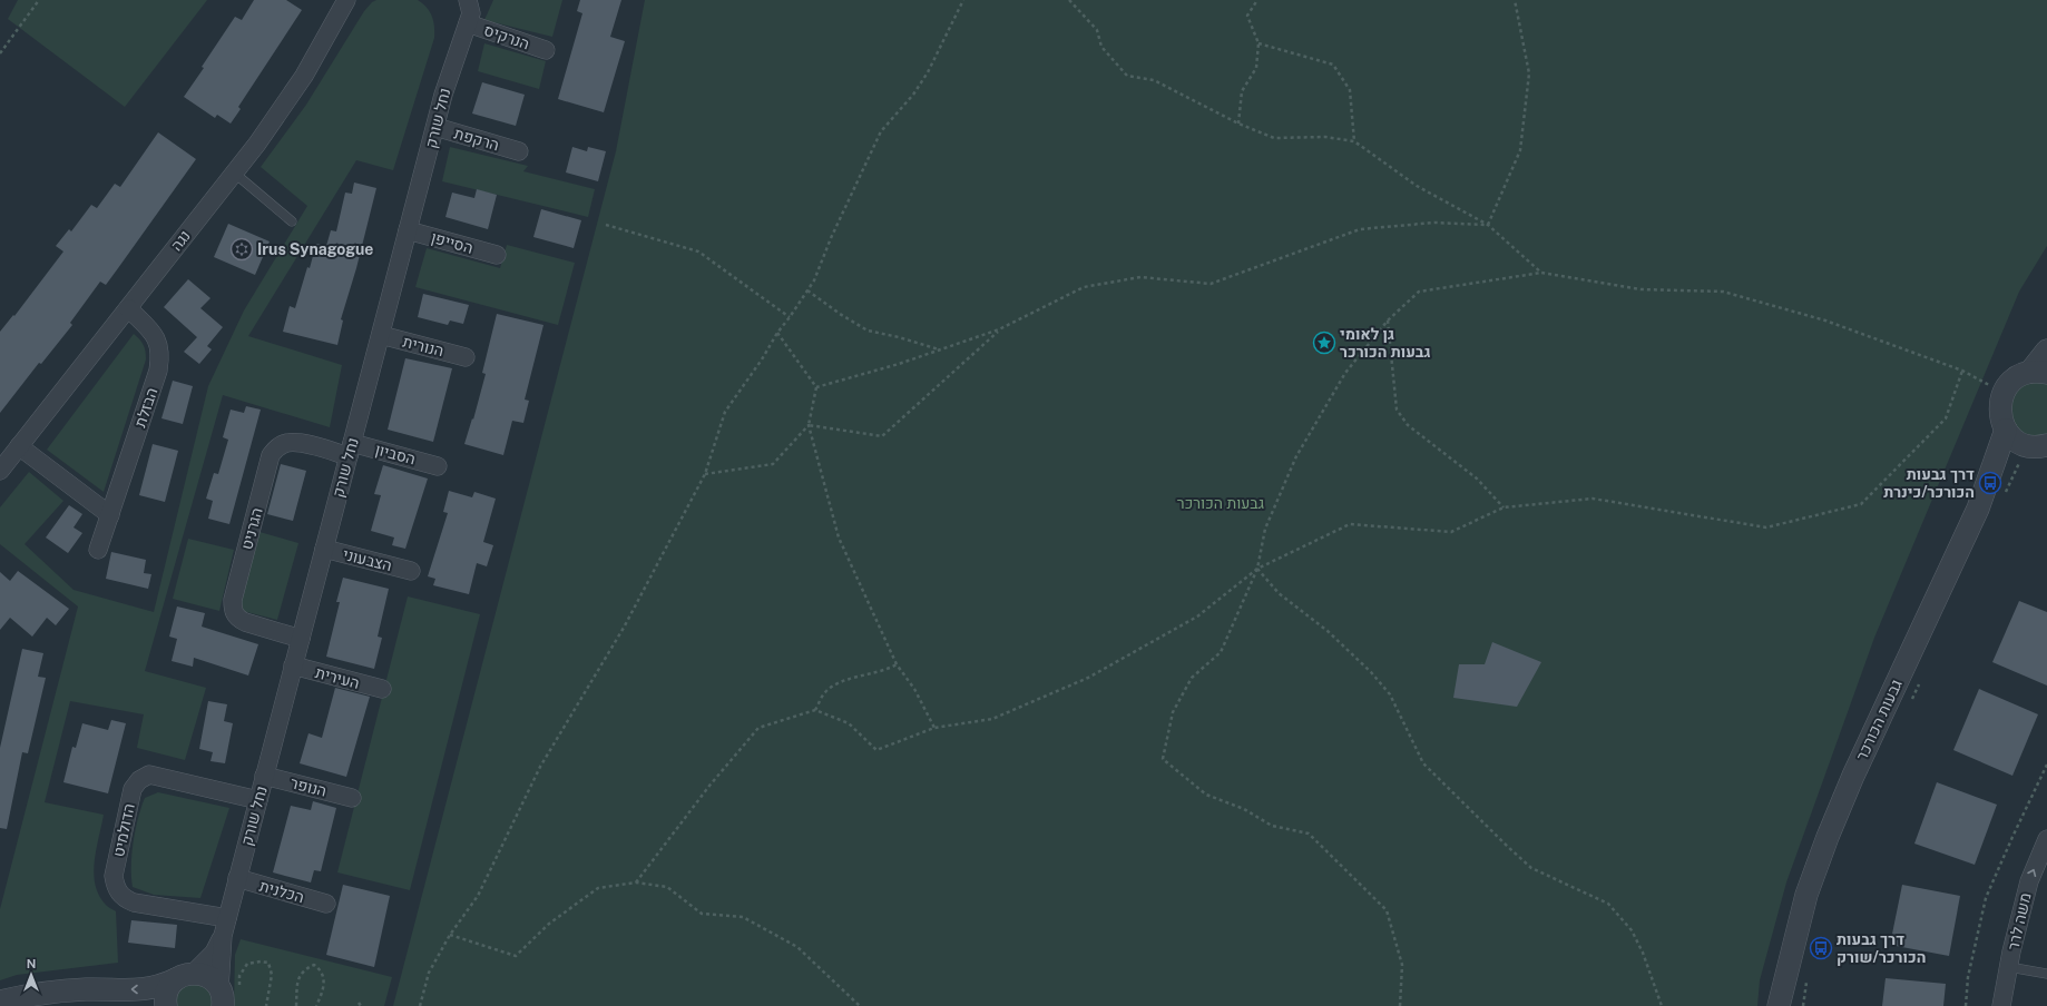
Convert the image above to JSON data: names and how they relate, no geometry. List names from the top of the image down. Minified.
{"streets":{"street":["הנרקיס","נחל שורק","הרקפת","נגה","הסייפן","הנורית","הבזלת","הסביון","הגרניט","הצבעוני","העירית","גבעות הכורכר","הנופר","הדולמיט","הכלנית","משה לרר"]},"crossings":[["הנרקיס","נחל שורק"],["נחל שורק","הרקפת"],["נחל שורק","הסייפן"],["נחל שורק","הנורית"],["נחל שורק","הסביון"],["נחל שורק","הגרניט"],["נחל שורק","הצבעוני"],["נחל שורק","העירית"],["נחל שורק","הנופר"],["נחל שורק","הדולמיט"],["נחל שורק","הכלנית"],["נגה","הבזלת"],["הסביון","הגרניט"]],"one_way":["משה לרר"],"parks":["גבעות הכורכר"],"places":{"synagogue":["Irus Synagogue"],"place":["גן לאומי גבעות הכורכר"],"bus stop":["דרך גבעות הכורכר/כינרת","דרך גבעות הכורכר/שורק"]},"north":"top"}
